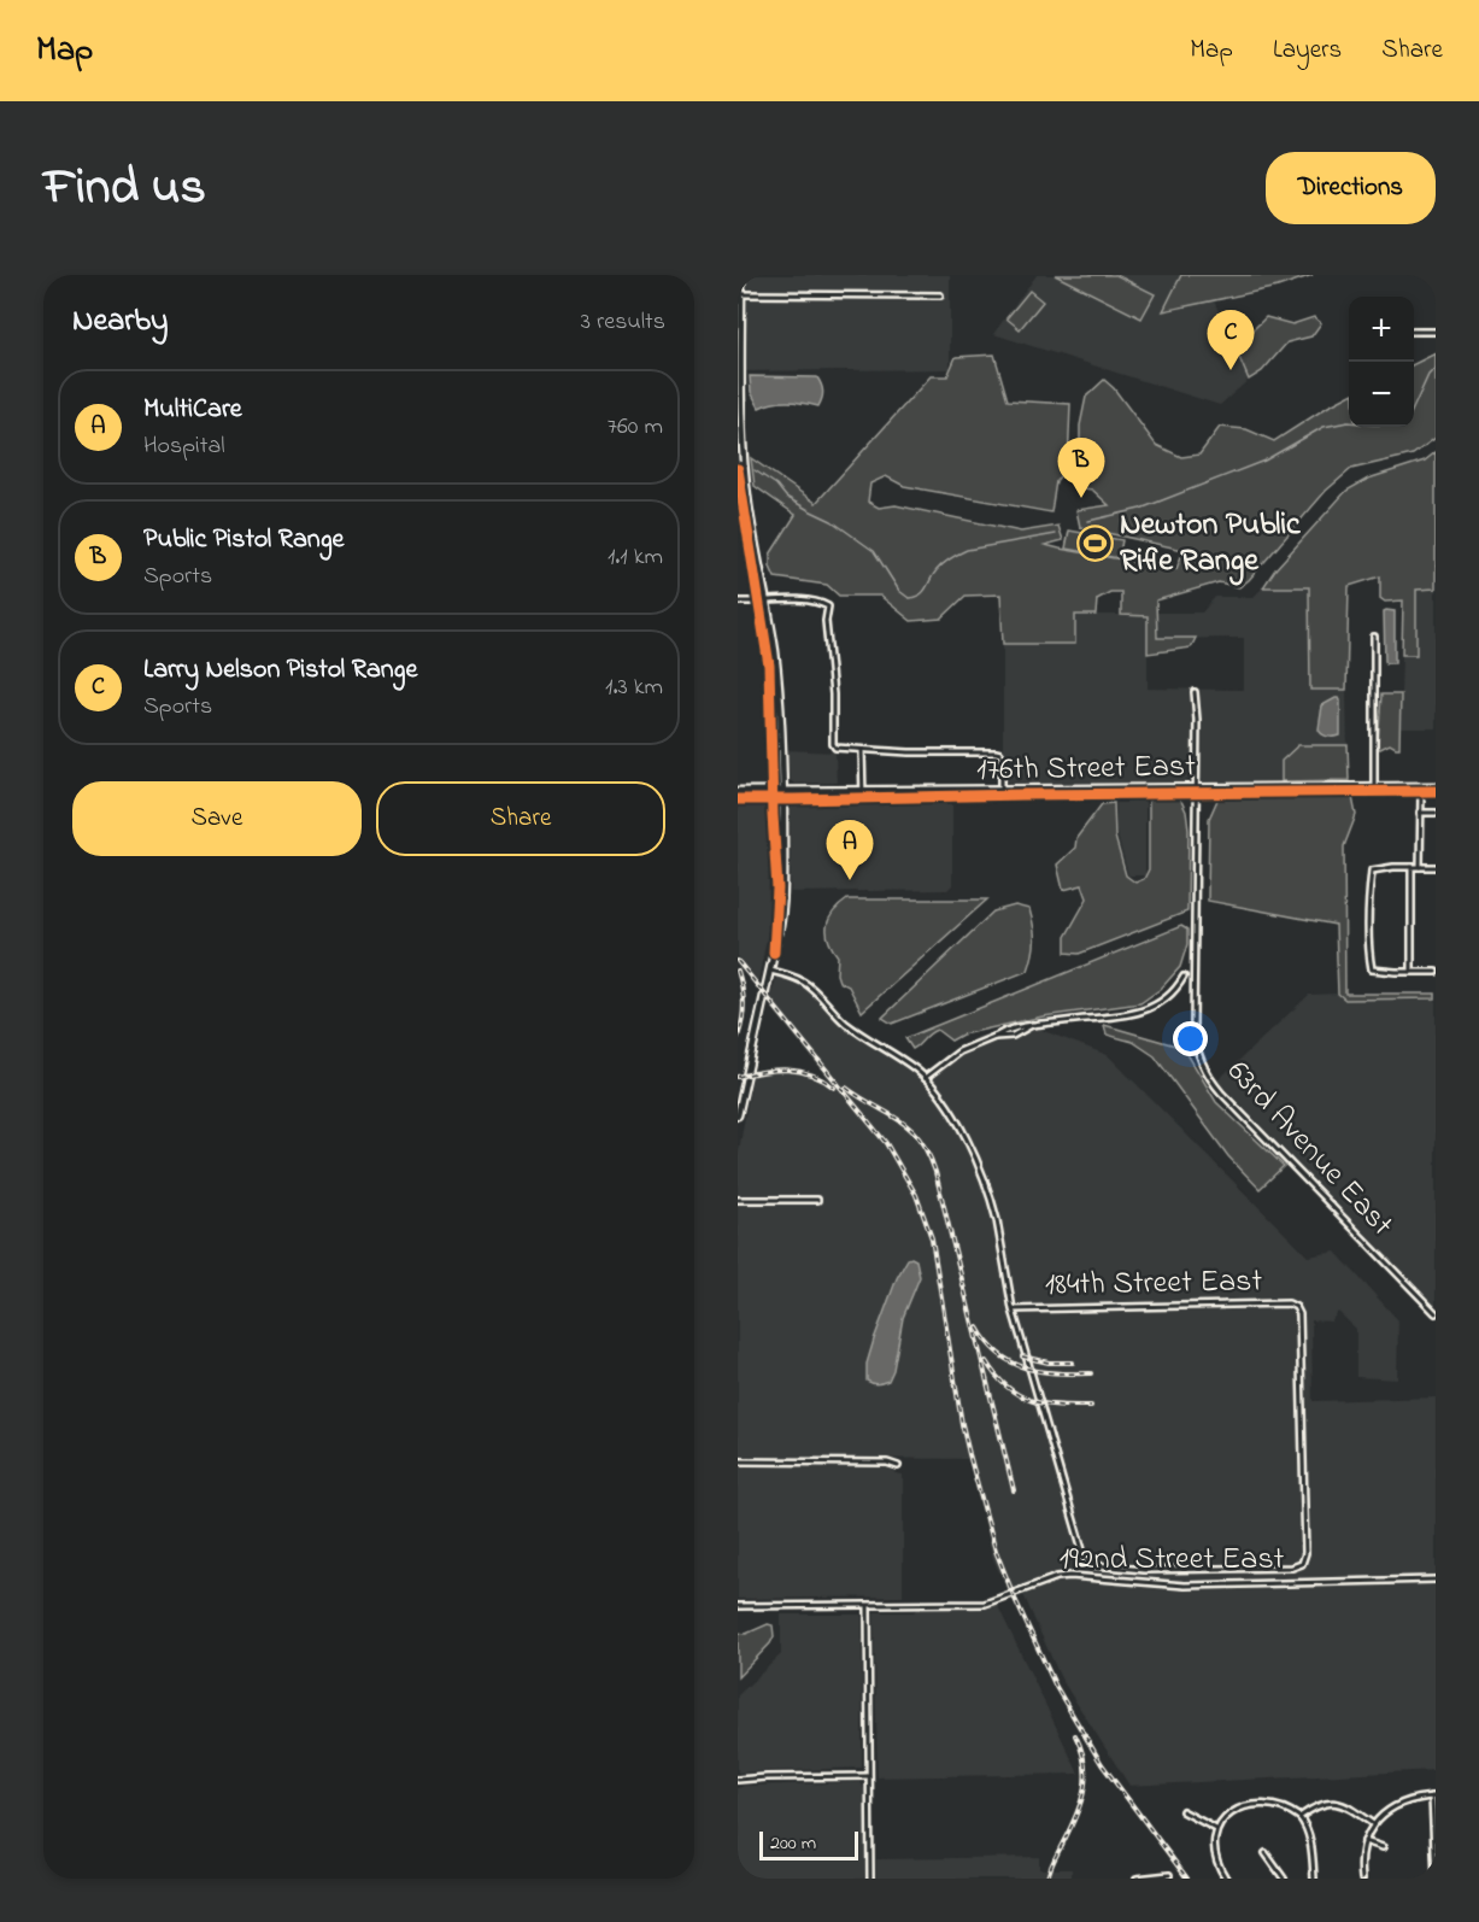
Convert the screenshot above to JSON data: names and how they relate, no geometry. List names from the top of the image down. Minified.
{"streets":{"main road":["176th Street East"],"street":["63rd Avenue East","184th Street East","192nd Street East"]},"crossings":[["176th Street East","63rd Avenue East"]],"places":{"sports":["Newton Public Rifle Range"]},"scale_bar":"200 m","page":{"header":"Map","nav":["Map","Layers","Share"],"title":"Find us","buttons":["Directions",["Save","Share"]],"heading":["Nearby","3 results"],"map_buttons":["+","−"],"pins":["C","B","A"],"list":[{"mark":"A","name":"MultiCare","note":"Hospital","value":"760 m"},{"mark":"B","name":"Public Pistol Range","note":"Sports","value":"1.1 km"},{"mark":"C","name":"Larry Nelson Pistol Range","note":"Sports","value":"1.3 km"}],"scale":"200 m"}}
